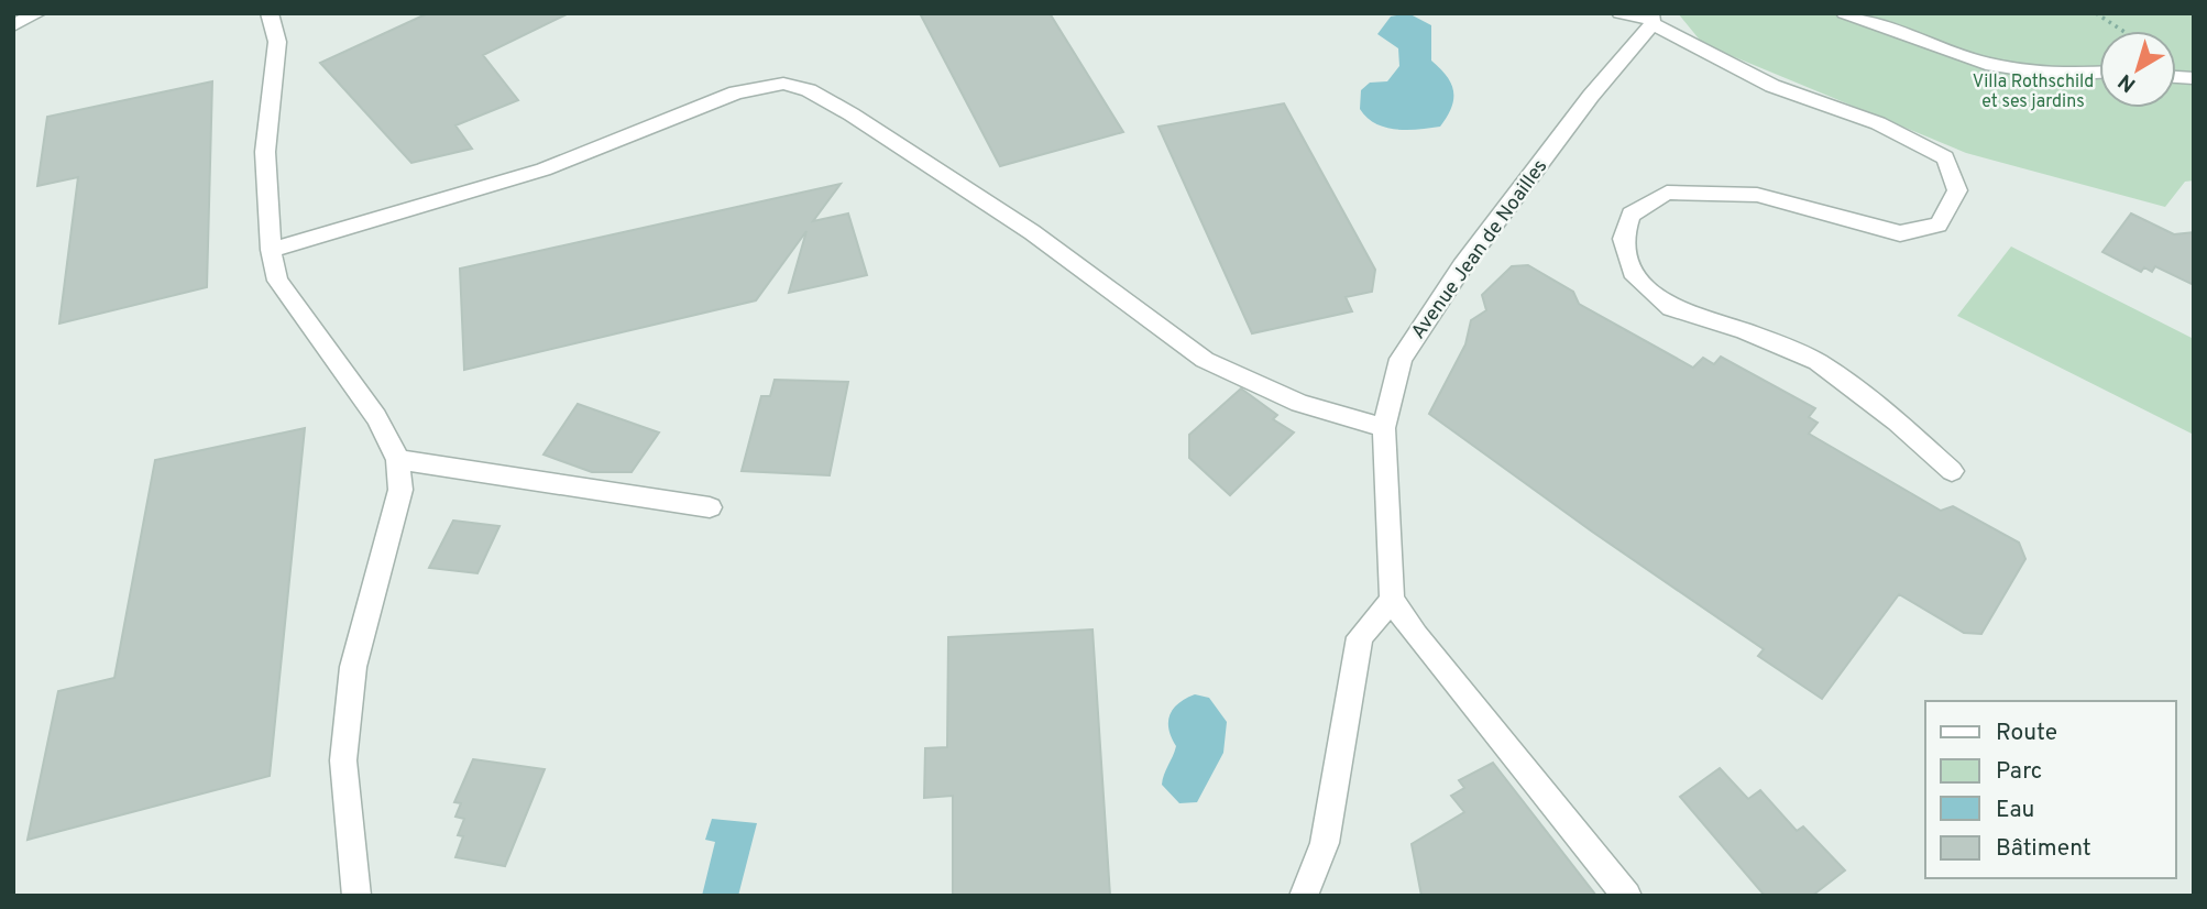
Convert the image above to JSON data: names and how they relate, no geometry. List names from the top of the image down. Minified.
{"streets":{"street":["Avenue Jean de Noailles"]},"parks":["Villa Rothschild et ses jardins"],"legend":["Route","Parc","Eau","Bâtiment"],"north":"bottom left"}
